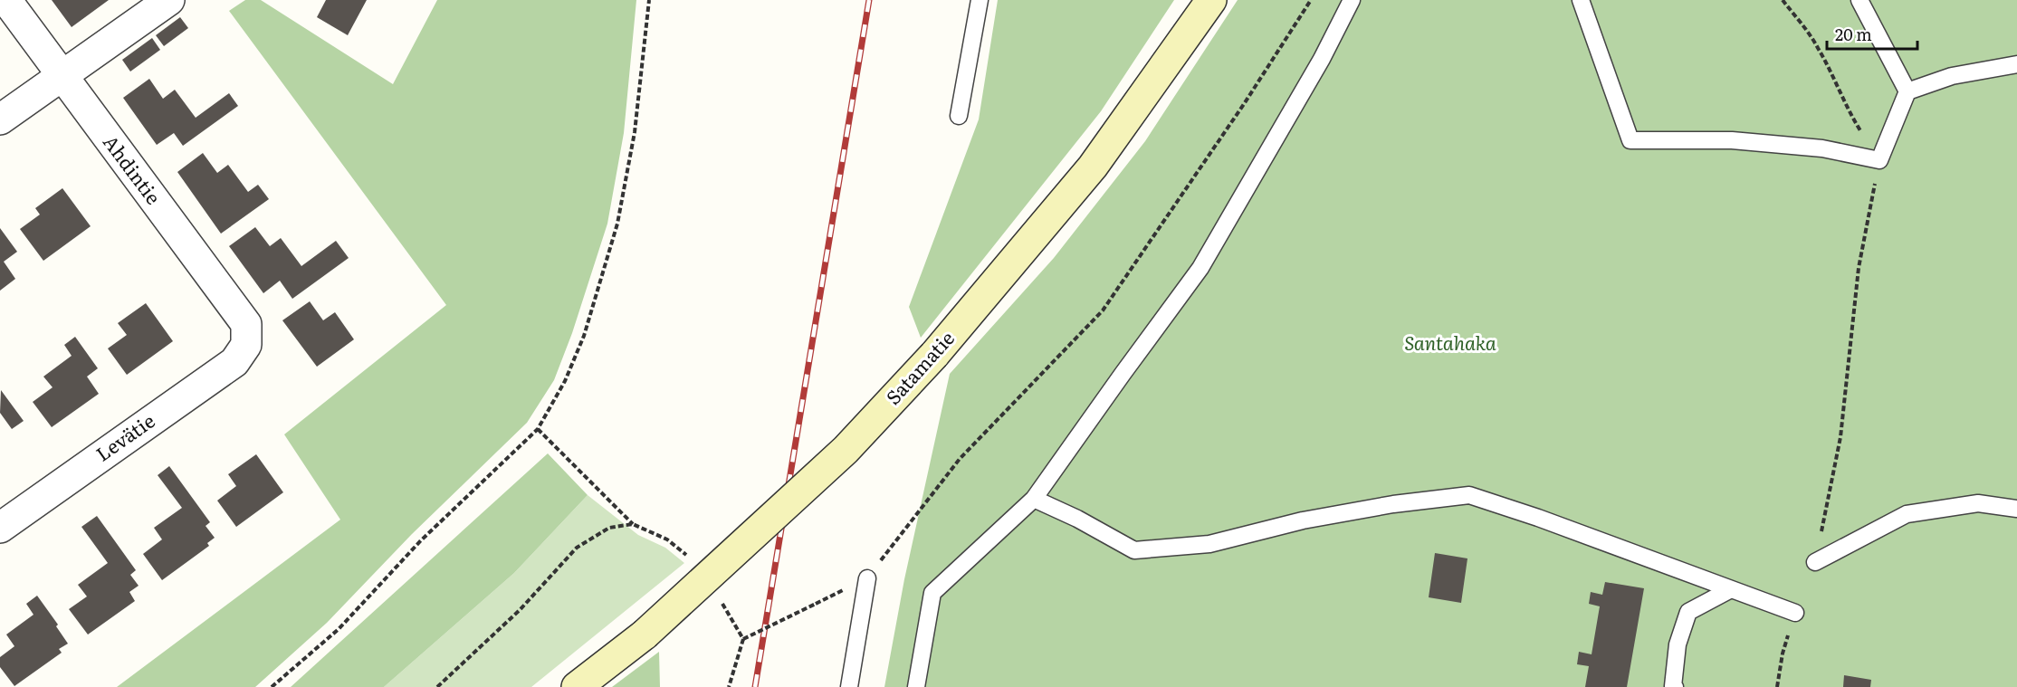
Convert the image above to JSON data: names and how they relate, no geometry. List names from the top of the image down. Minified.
{"streets":{"main road":["Satamatie"],"street":["Ahdintie","Levätie"]},"crossings":[["Ahdintie","Levätie"]],"parks":["Santahaka"],"scale_bar":"20 m"}
